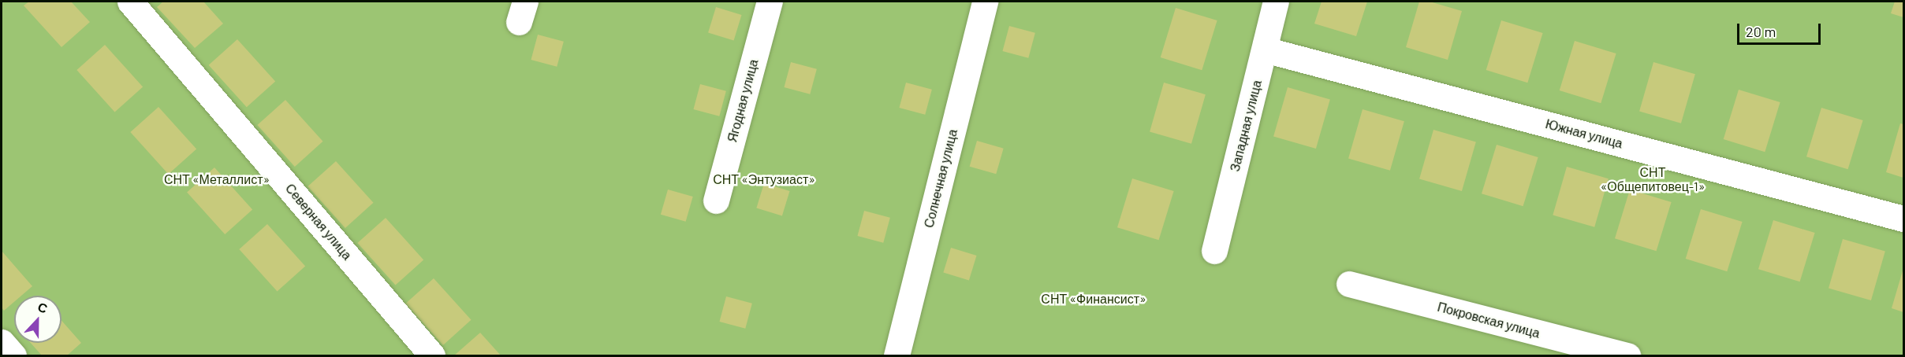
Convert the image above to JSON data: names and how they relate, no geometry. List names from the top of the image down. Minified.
{"streets":{"street":["Ягодная улица","Западная улица","Южная улица","Солнечная улица","Северная улица","Покровская улица"]},"crossings":[["Западная улица","Южная улица"]],"parks":["СНТ «Общепитовец-1»","СНТ «Металлист»","СНТ «Энтузиаст»","СНТ «Финансист»"],"scale_bar":"20 m","north":"top"}
